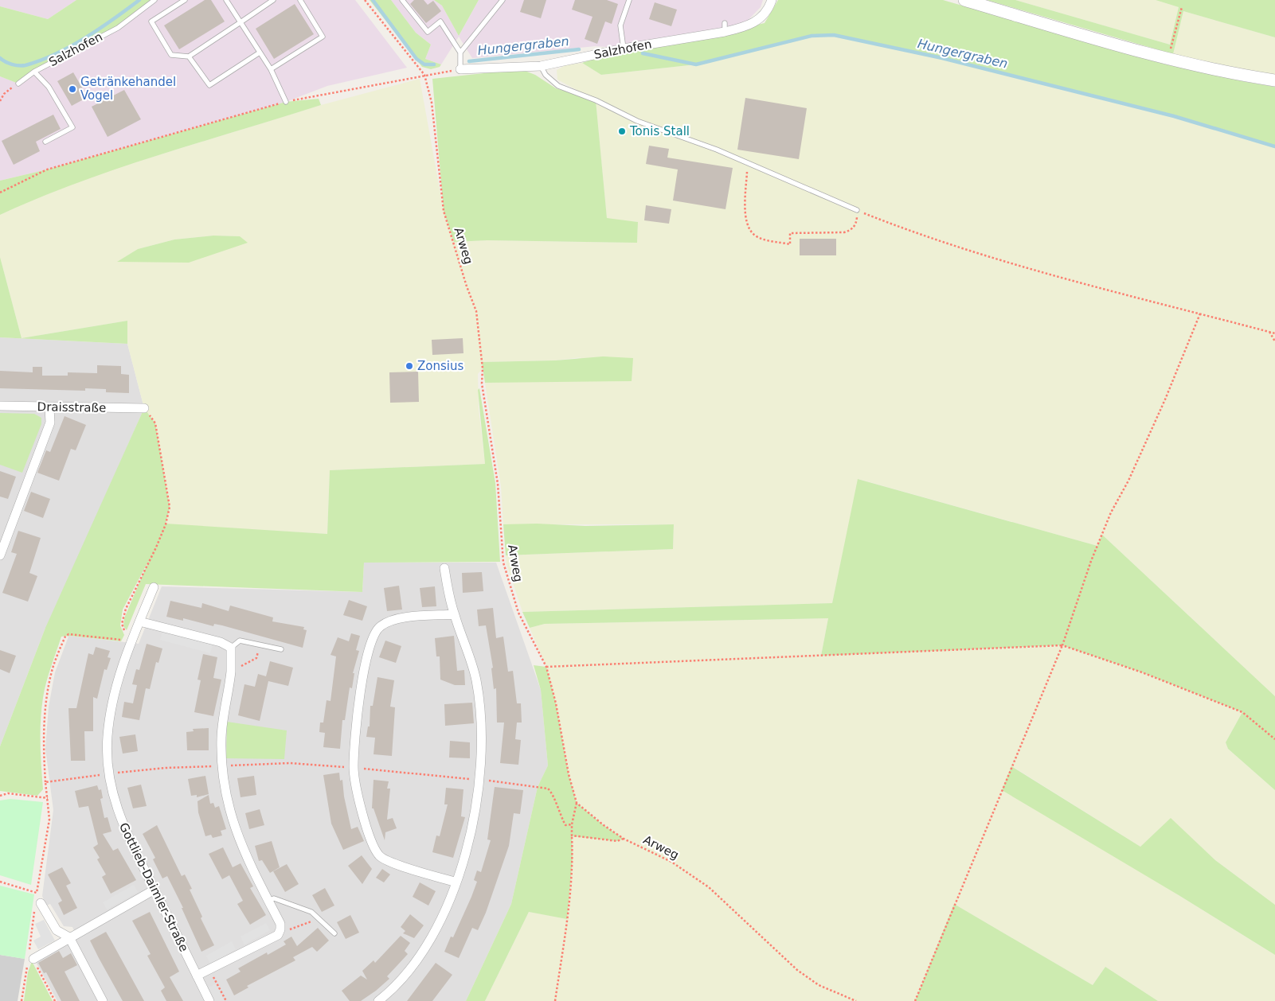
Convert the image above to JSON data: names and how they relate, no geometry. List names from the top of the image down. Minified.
{"streets":{"street":["Salzhofen","Draisstraße","Gottlieb-Daimler-Straße"],"path":["Arweg"]},"water":["Hungergraben"],"places":["Getränkehandel Vogel","Tonis Stall","Zonsius"]}
